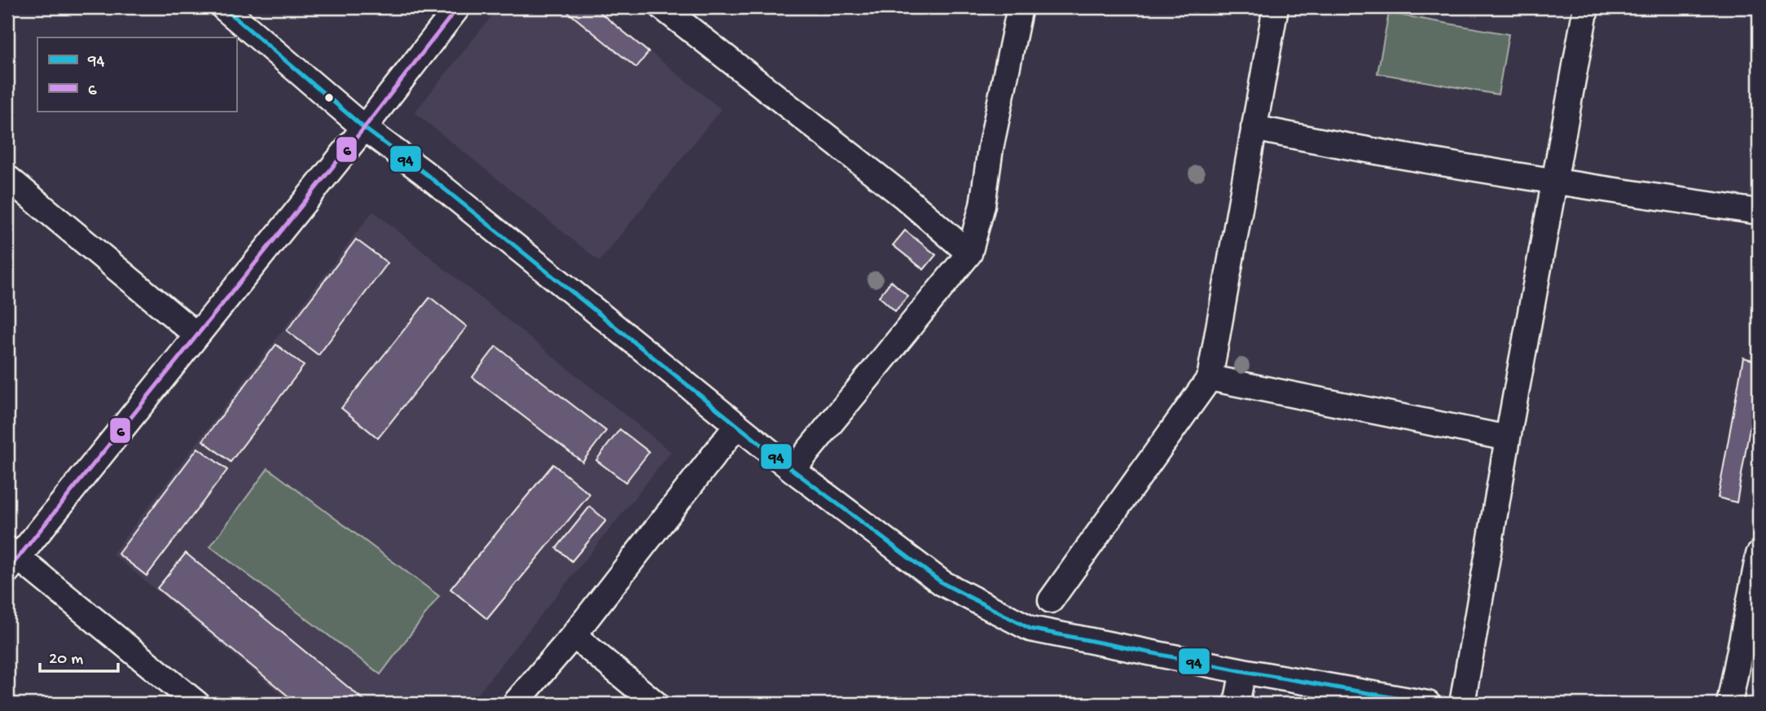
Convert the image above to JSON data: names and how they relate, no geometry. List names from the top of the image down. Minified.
{"lines":["transit line 94","transit line 6"],"legend":["94","6"],"scale_bar":"20 m"}
